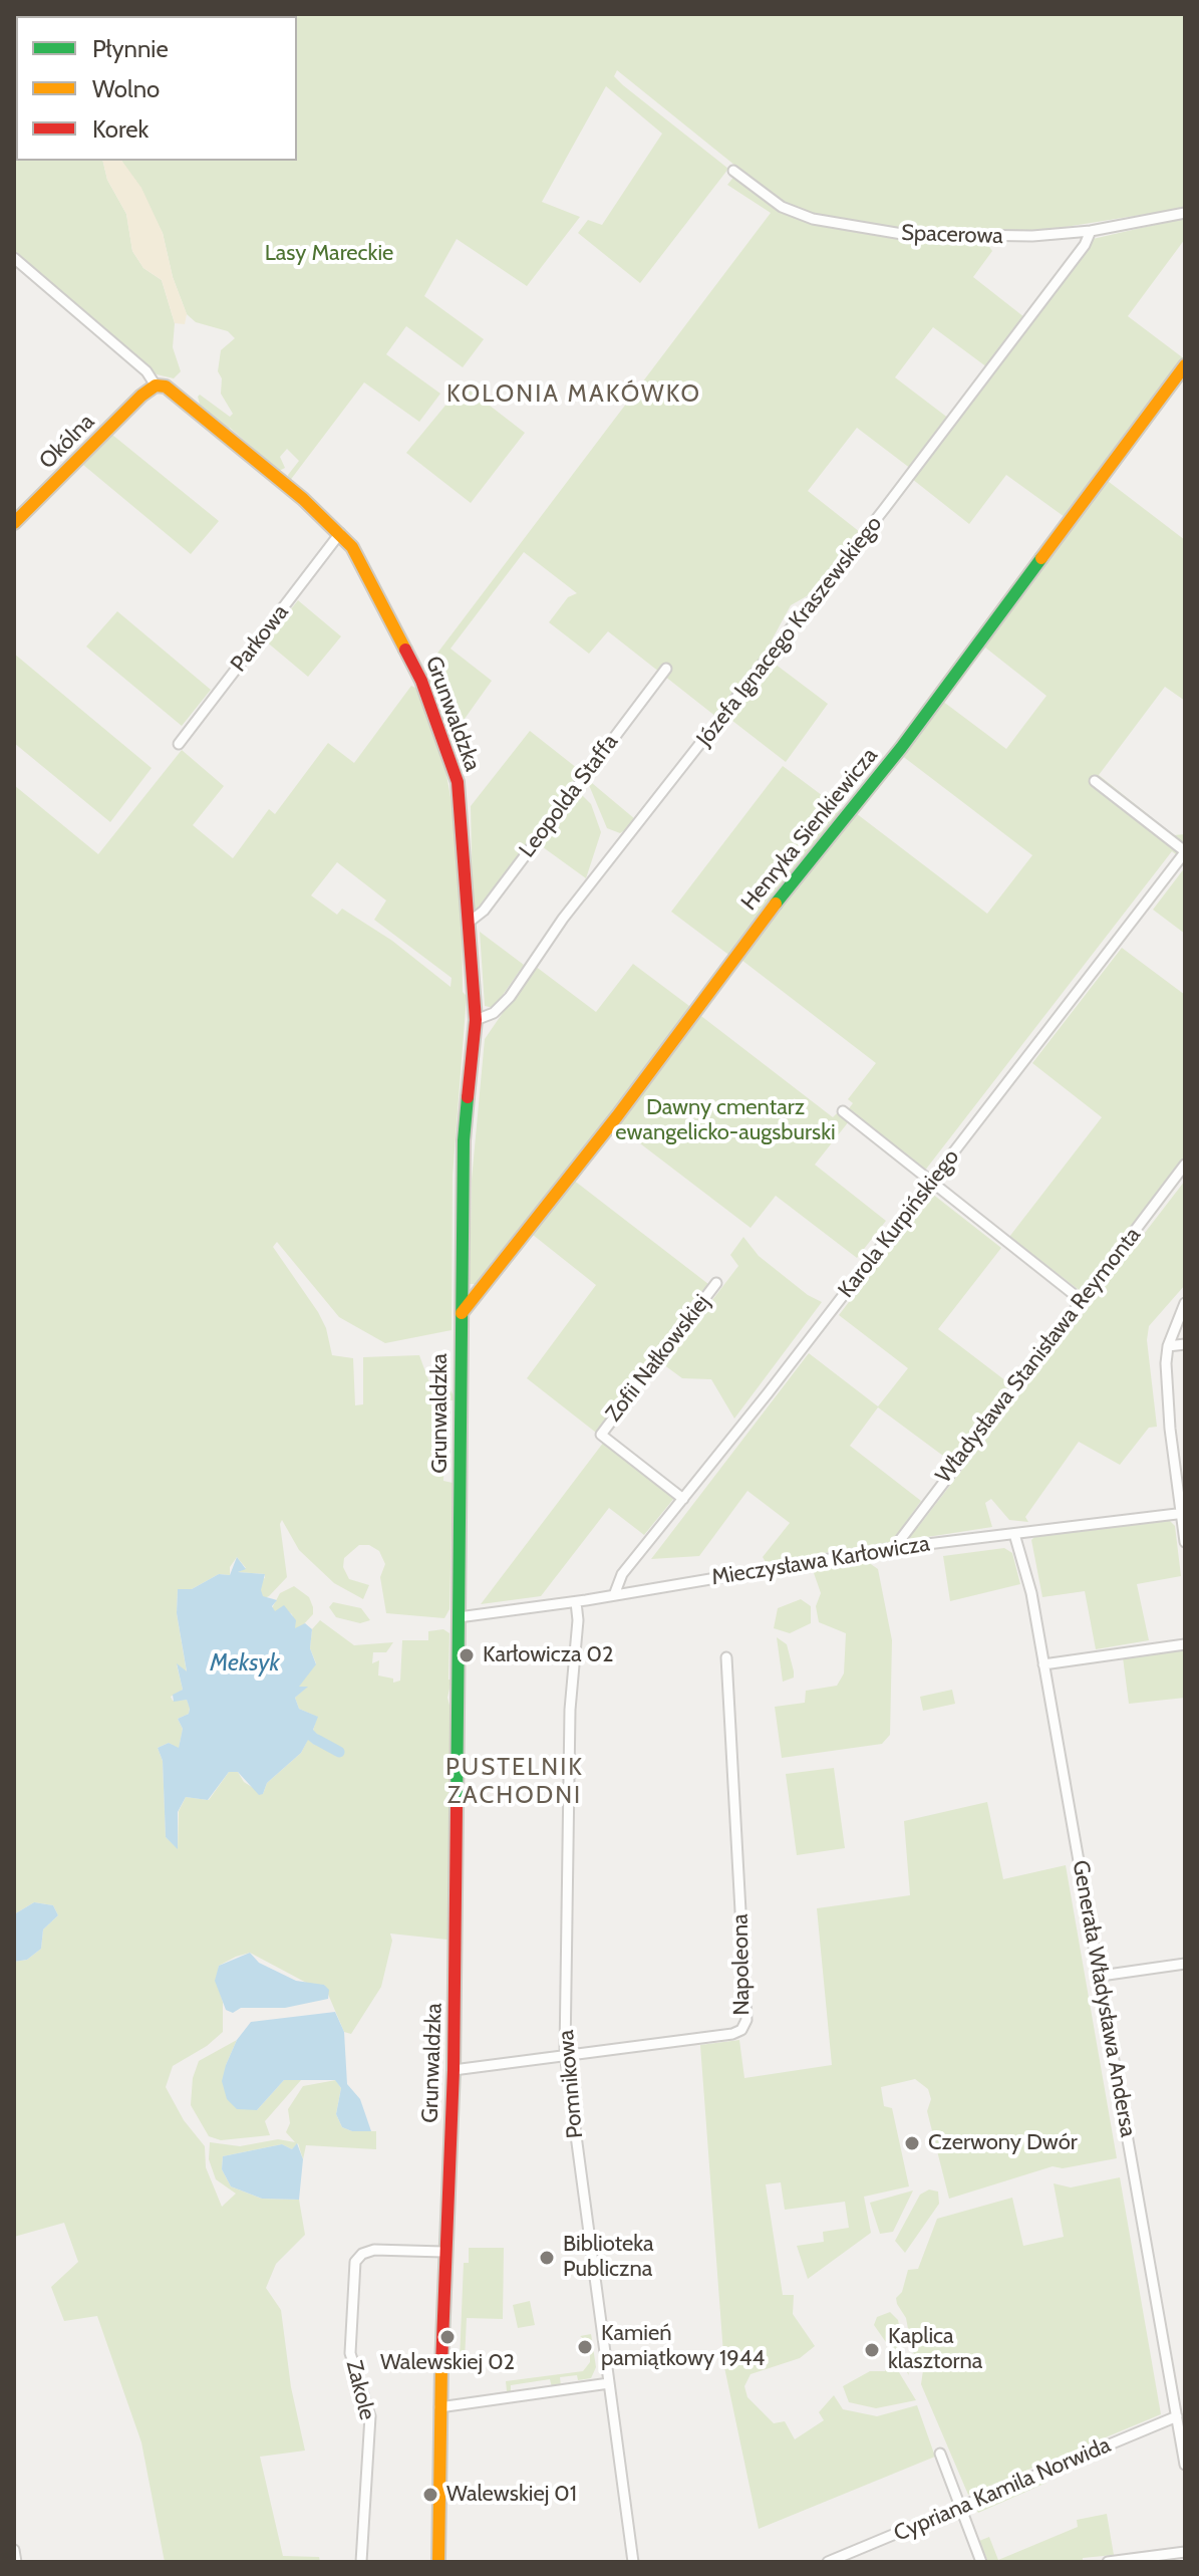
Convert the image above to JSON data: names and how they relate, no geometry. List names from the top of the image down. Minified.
{"streets":{"street":["Spacerowa","Okólna","Józefa Ignacego Kraszewskiego","Parkowa","Grunwaldzka","Leopolda Staffa","Henryka Sienkiewicza","Karola Kurpińskiego","Władysława Stanisława Reymonta","Zofii Nałkowskiej","Mieczysława Karłowicza","Napoleona","Generała Władysława Andersa","Pomnikowa","Zakole","Cypriana Kamila Norwida"]},"crossings":[["Spacerowa","Józefa Ignacego Kraszewskiego"],["Okólna","Grunwaldzka"],["Józefa Ignacego Kraszewskiego","Grunwaldzka"],["Parkowa","Grunwaldzka"],["Grunwaldzka","Leopolda Staffa"],["Grunwaldzka","Henryka Sienkiewicza"],["Grunwaldzka","Mieczysława Karłowicza"],["Grunwaldzka","Napoleona"],["Grunwaldzka","Zakole"],["Karola Kurpińskiego","Zofii Nałkowskiej"],["Karola Kurpińskiego","Mieczysława Karłowicza"],["Władysława Stanisława Reymonta","Mieczysława Karłowicza"],["Mieczysława Karłowicza","Generała Władysława Andersa"],["Mieczysława Karłowicza","Pomnikowa"],["Napoleona","Pomnikowa"],["Generała Władysława Andersa","Cypriana Kamila Norwida"]],"districts":["KOLONIA MAKÓWKO","PUSTELNIK ZACHODNI"],"water":["Meksyk"],"parks":["Lasy Mareckie","Dawny cmentarz ewangelicko-augsburski"],"places":["Karłowicza 02","Czerwony Dwór","Biblioteka Publiczna","Walewskiej 02","Kamień pamiątkowy 1944","Kaplica klasztorna","Walewskiej 01"],"legend":["Płynnie","Wolno","Korek"]}
